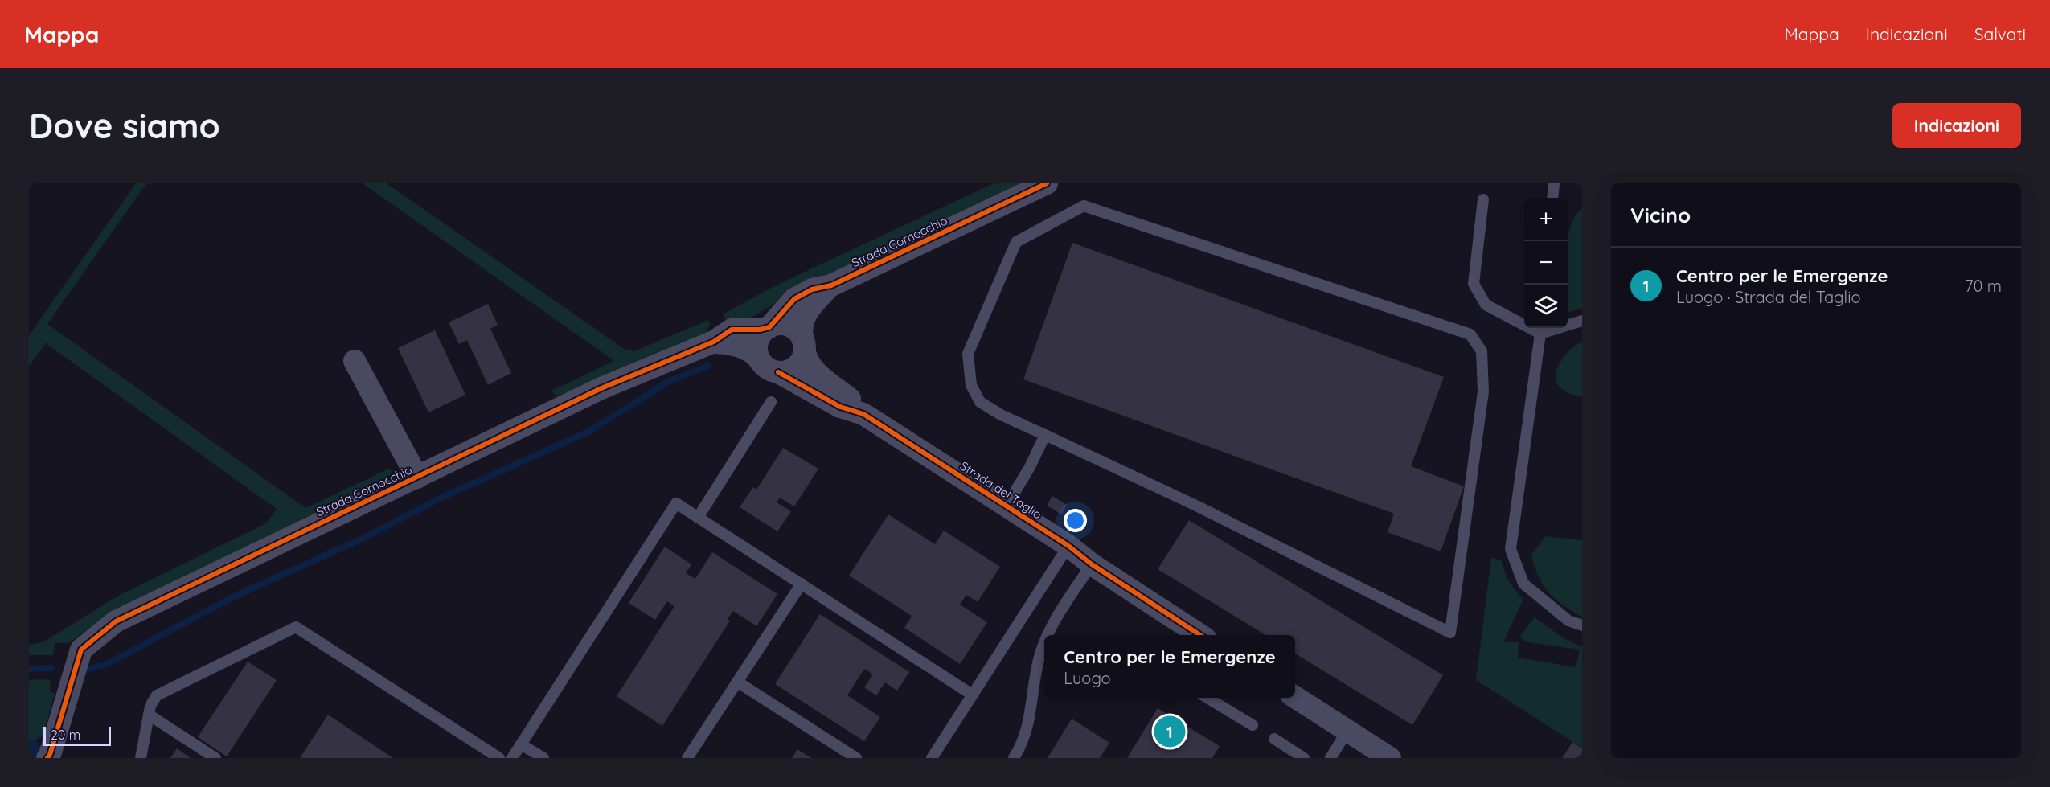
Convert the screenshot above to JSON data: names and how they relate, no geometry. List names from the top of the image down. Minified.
{"streets":{"street":["Strada Cornocchio","Strada del Taglio"]},"crossings":[["Strada Cornocchio","Strada del Taglio"]],"scale_bar":"20 m","page":{"header":"Mappa","nav":["Mappa","Indicazioni","Salvati"],"buttons":"Indicazioni","title":"Dove siamo","heading":"Vicino","map_buttons":["+","−"],"list":[{"mark":"1","name":"Centro per le Emergenze","note":"Luogo · Strada del Taglio","value":"70 m"}],"popup":["Centro per le Emergenze","Luogo"],"pins":"1","scale":"20 m"}}
